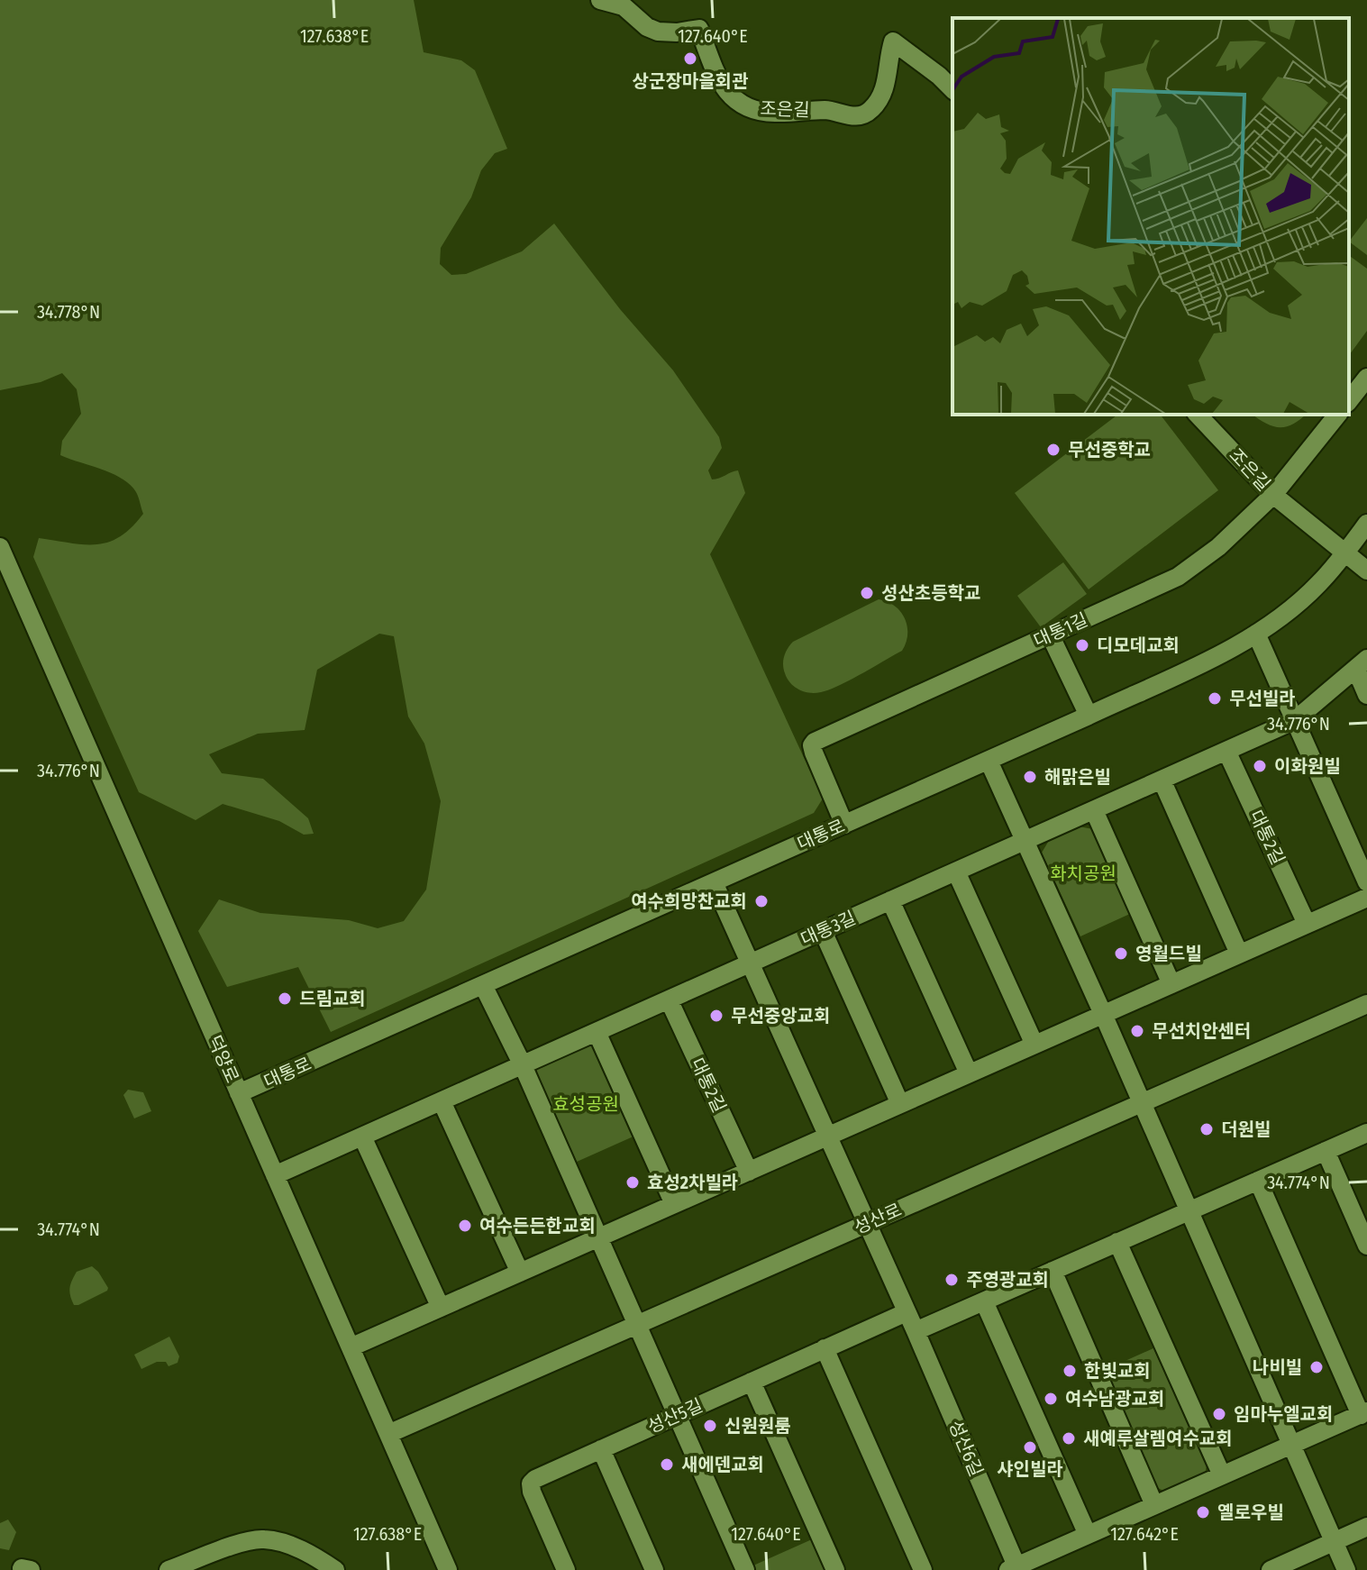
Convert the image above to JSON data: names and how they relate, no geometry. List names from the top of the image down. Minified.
{"streets":{"street":["조은길","대통1길","대통로","대통2길","대통3길","덕양로","성산로","성산5길","성산6길"]},"crossings":[["조은길","대통1길"],["조은길","대통로"],["대통1길","대통로"],["대통로","덕양로"],["대통2길","대통3길"],["대통3길","덕양로"],["덕양로","성산로"],["성산로","성산6길"],["성산5길","성산6길"]],"parks":["화치공원","효성공원"],"places":["상군장마을회관","무선중학교","성산초등학교","디모데교회","무선빌라","이화원빌","해맑은빌","여수희망찬교회","영월드빌","드림교회","무선중앙교회","무선치안센터","더원빌","효성2차빌라","여수든든한교회","주영광교회","나비빌","한빛교회","여수남광교회","임마누엘교회","신원원룸","새예루살렘여수교회","샤인빌라","새에덴교회","옐로우빌"],"coordinates":["127.638°E","127.640°E","34.778°N","34.776°N","34.774°N","127.642°E"]}
